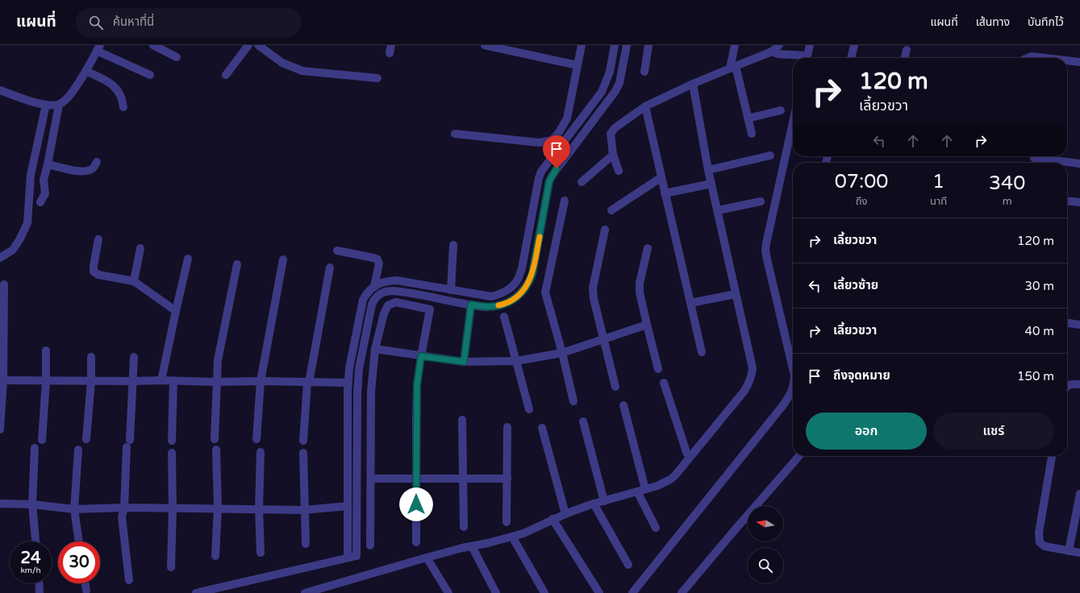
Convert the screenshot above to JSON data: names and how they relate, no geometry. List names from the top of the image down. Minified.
{"north":"left","page":{"header":"แผนที่","search":"ค้นหาที่นี่","nav":["แผนที่","เส้นทาง","บันทึกไว้"],"turn":["120 m","เลี้ยวขวา"],"eta":["07:00","ถึง","1","นาที","340","m"],"list":[{"name":"เลี้ยวขวา","value":"120 m"},{"name":"เลี้ยวซ้าย","value":"30 m"},{"name":"เลี้ยวขวา","value":"40 m"},{"name":"ถึงจุดหมาย","value":"150 m"}],"buttons":["ออก","แชร์"],"speed":"24 km/h","limit":"30"}}
